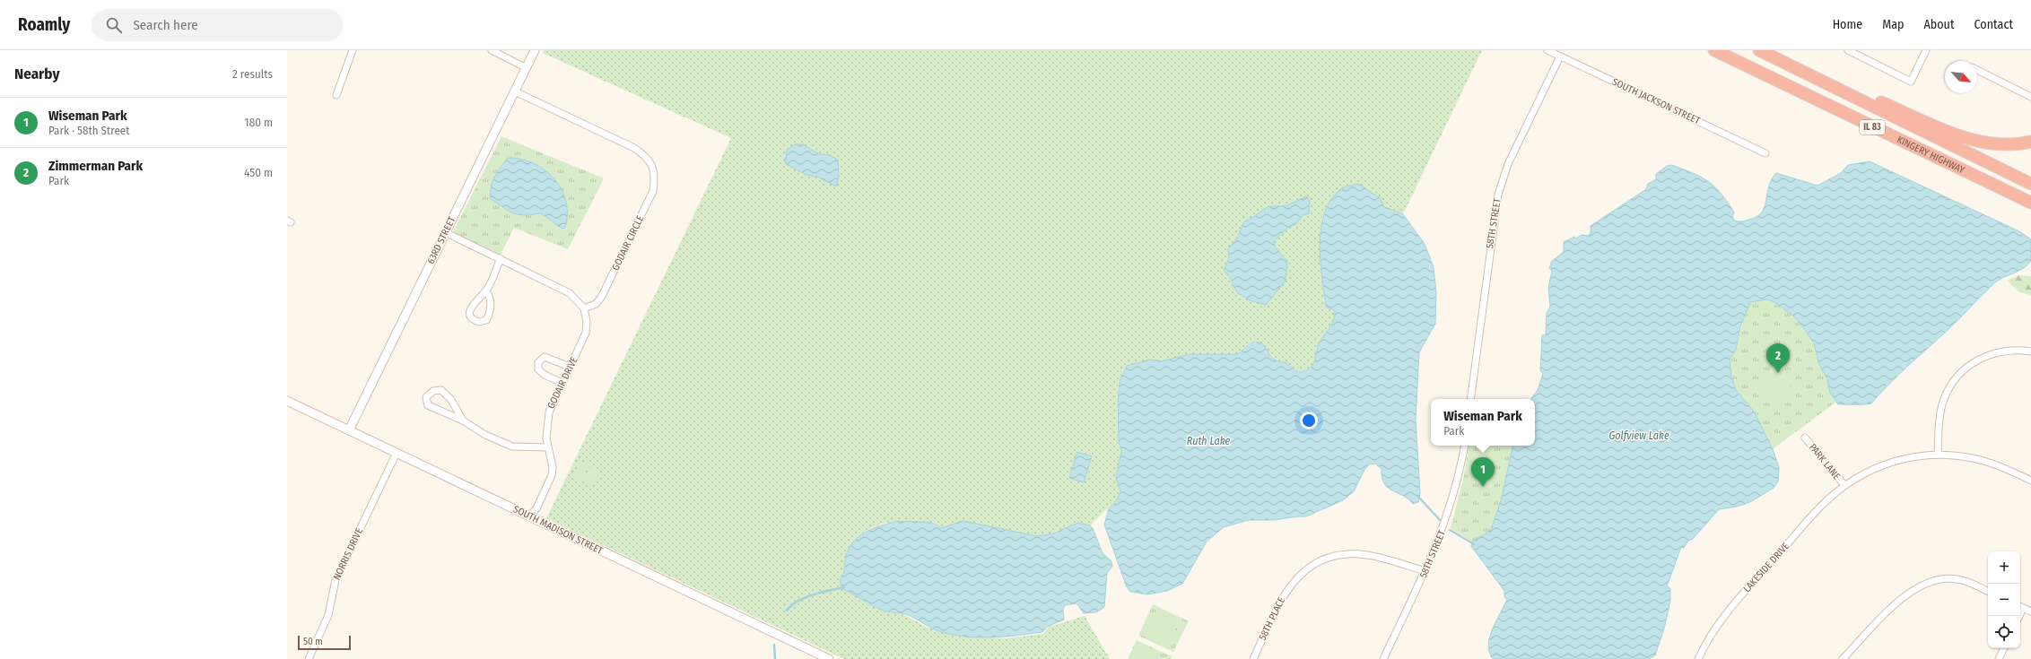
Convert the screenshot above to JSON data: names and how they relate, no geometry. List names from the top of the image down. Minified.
{"streets":{"highway":["IL 83","KINGERY HIGHWAY"],"street":["SOUTH JACKSON STREET","58TH STREET","63RD STREET","GODAIR CIRCLE","GODAIR DRIVE","PARK LANE","SOUTH MADISON STREET","NORRIS DRIVE","LAKESIDE DRIVE","58TH PLACE"]},"crossings":[["SOUTH JACKSON STREET","58TH STREET"],["58TH STREET","58TH PLACE"],["63RD STREET","GODAIR CIRCLE"],["63RD STREET","SOUTH MADISON STREET"],["GODAIR CIRCLE","GODAIR DRIVE"],["GODAIR DRIVE","SOUTH MADISON STREET"],["PARK LANE","LAKESIDE DRIVE"],["SOUTH MADISON STREET","NORRIS DRIVE"]],"water":["Golfview Lake","Ruth Lake"],"scale_bar":"50 m","north":"bottom right","page":{"header":"Roamly","search":"Search here","nav":["Home","Map","About","Contact"],"heading":["Nearby","2 results"],"list":[{"mark":"1","name":"Wiseman Park","note":"Park · 58th Street","value":"180 m"},{"mark":"2","name":"Zimmerman Park","note":"Park","value":"450 m"}],"pins":["2","1"],"popup":["Wiseman Park","Park"],"map_buttons":["+","−"],"scale":"50 m"}}
